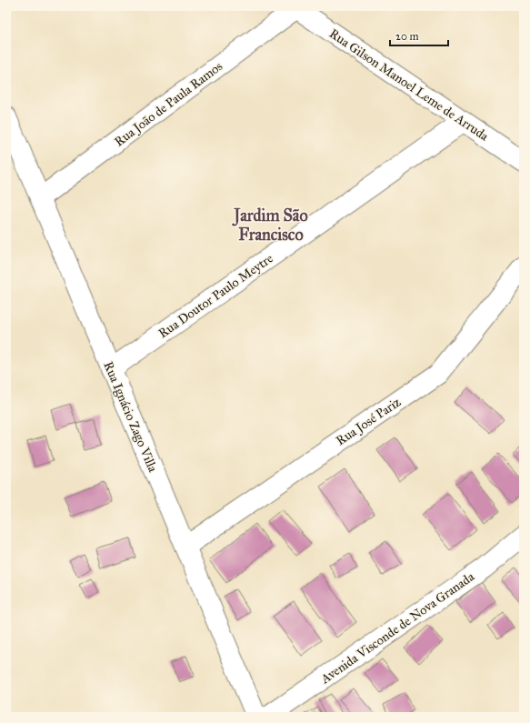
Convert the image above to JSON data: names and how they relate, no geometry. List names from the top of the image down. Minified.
{"streets":{"street":["Rua Gilson Manoel Leme de Arruda","Rua João de Paula Ramos","Rua Doutor Paulo Meytre","Rua Ignácio Zago Villa","Rua José Pariz","Avenida Visconde de Nova Granada"]},"crossings":[["Rua Gilson Manoel Leme de Arruda","Rua João de Paula Ramos"],["Rua Gilson Manoel Leme de Arruda","Rua Doutor Paulo Meytre"],["Rua João de Paula Ramos","Rua Ignácio Zago Villa"],["Rua Doutor Paulo Meytre","Rua Ignácio Zago Villa"],["Rua Ignácio Zago Villa","Rua José Pariz"]],"districts":["Jardim São Francisco"],"scale_bar":"20 m"}
